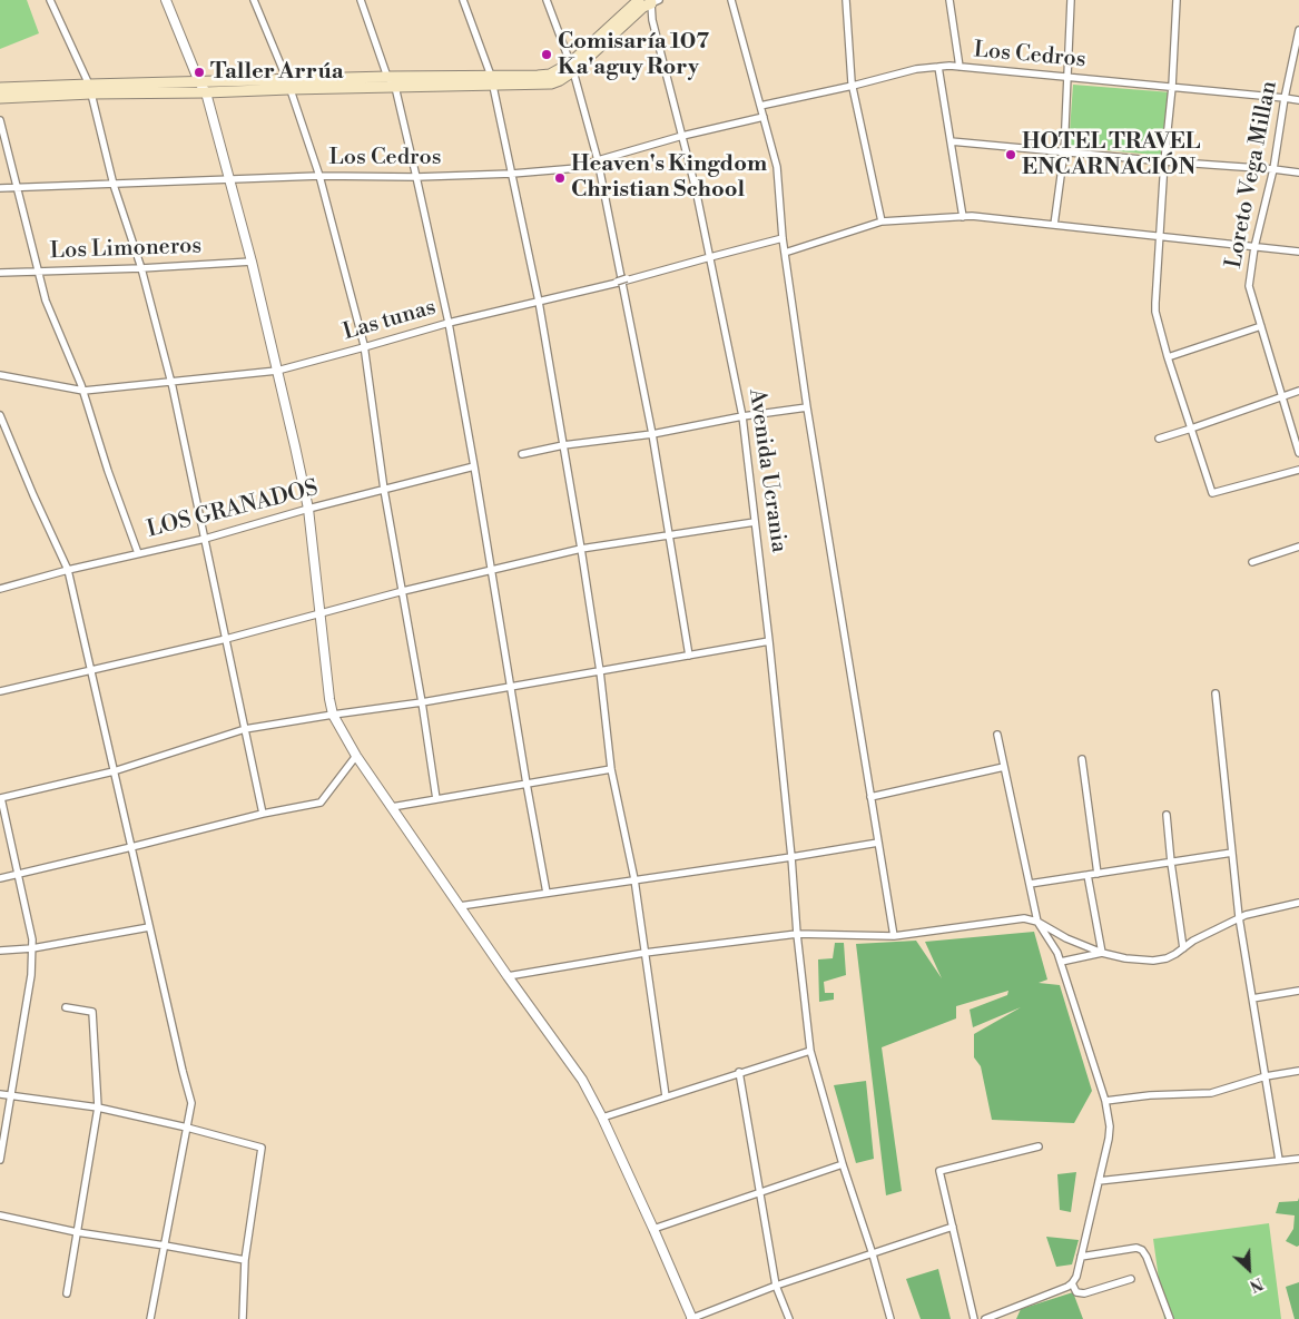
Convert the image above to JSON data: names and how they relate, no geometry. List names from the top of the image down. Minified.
{"streets":{"street":["Los Cedros","Loreto Vega Millan","Los Limoneros","Las tunas","Avenida Ucrania","LOS GRANADOS"]},"crossings":[["Los Cedros","Loreto Vega Millan"],["Los Cedros","Avenida Ucrania"],["Las tunas","Avenida Ucrania"]],"places":["Comisaría 107 Ka'aguy Rory","Taller Arrúa","HOTEL TRAVEL ENCARNACIÓN","Heaven's Kingdom Christian School"],"north":"bottom right"}
